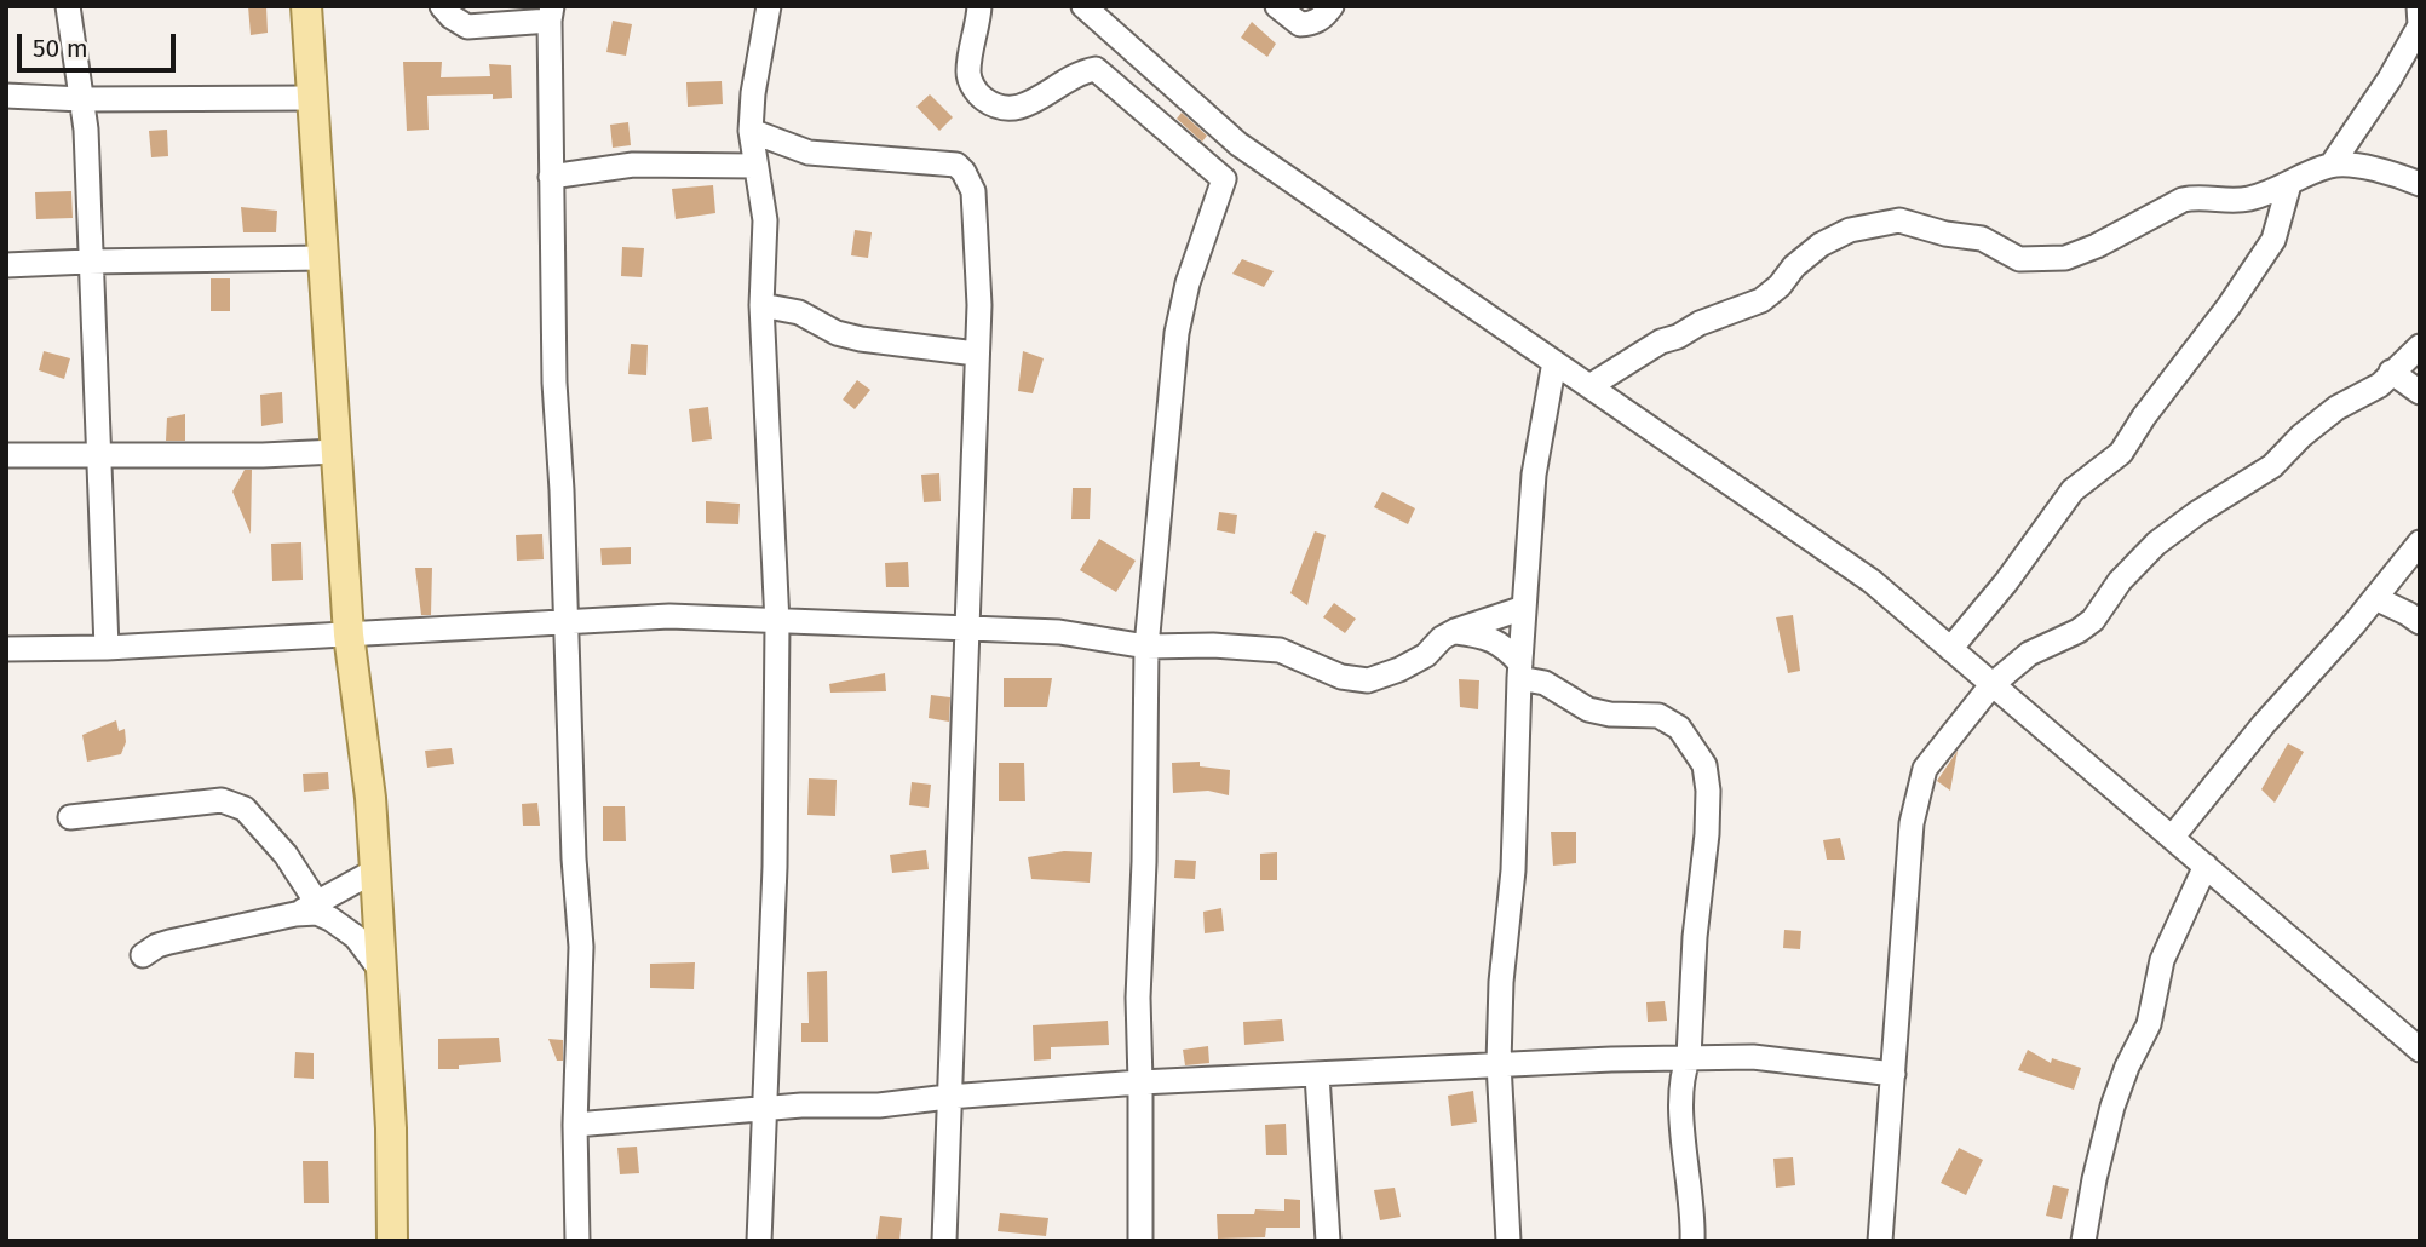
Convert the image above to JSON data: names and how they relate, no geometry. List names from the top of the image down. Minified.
{"scale_bar":"50 m"}
